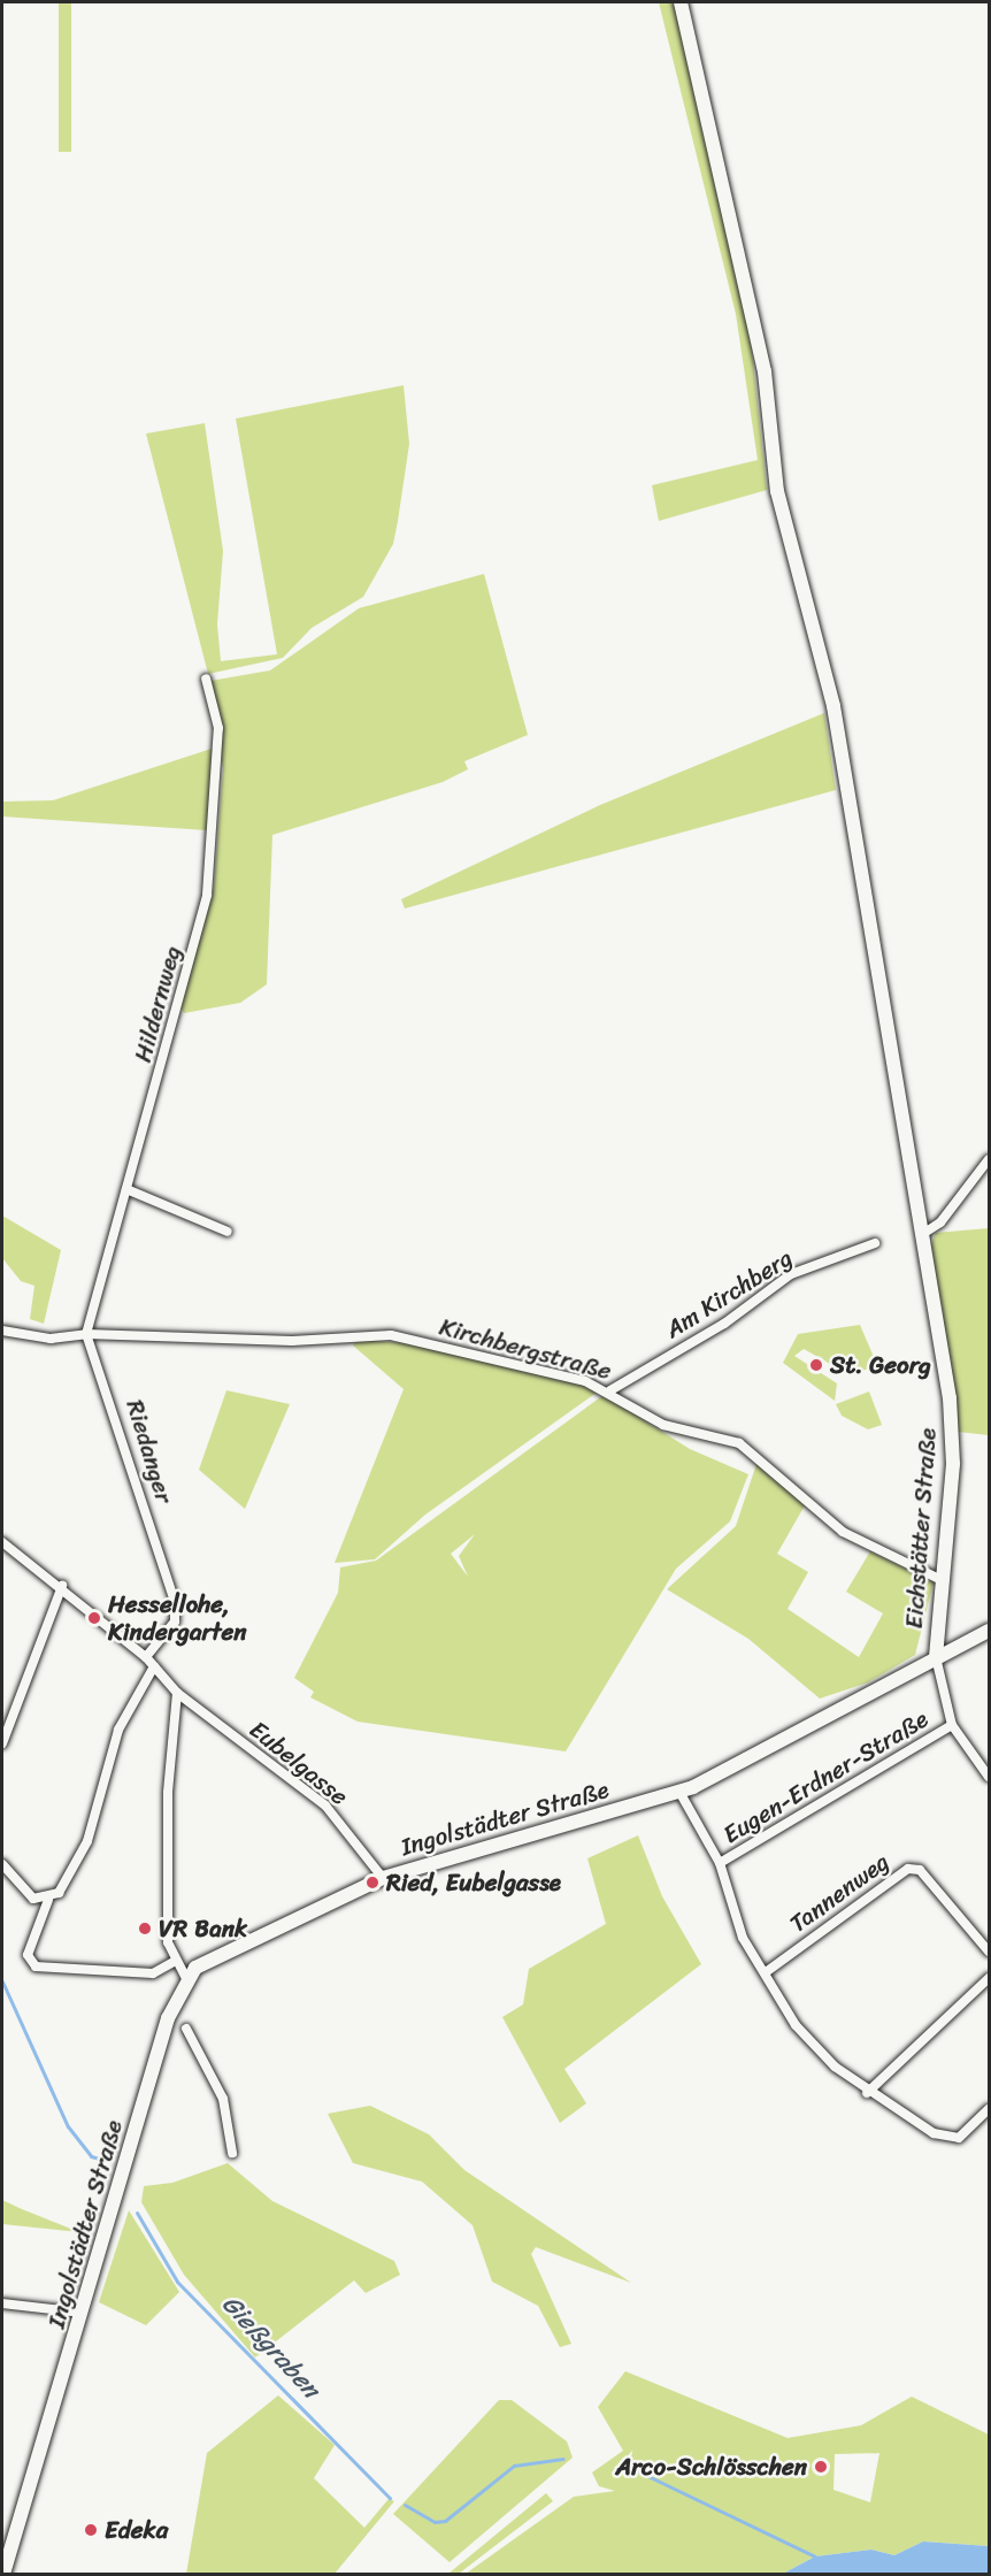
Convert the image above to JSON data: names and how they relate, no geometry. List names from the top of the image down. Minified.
{"streets":{"main road":["Eichstätter Straße","Ingolstädter Straße"],"street":["Hildernweg","Am Kirchberg","Kirchbergstraße","Riedanger","Eubelgasse","Eugen-Erdner-Straße","Tannenweg"]},"crossings":[["Hildernweg","Kirchbergstraße"],["Hildernweg","Riedanger"],["Am Kirchberg","Kirchbergstraße"],["Kirchbergstraße","Riedanger"],["Kirchbergstraße","Eichstätter Straße"],["Riedanger","Eubelgasse"],["Eichstätter Straße","Ingolstädter Straße"],["Eubelgasse","Ingolstädter Straße"]],"water":["Gießgraben"],"places":["St. Georg","Hessellohe, Kindergarten","Ried, Eubelgasse","VR Bank","Arco-Schlösschen","Edeka"]}
